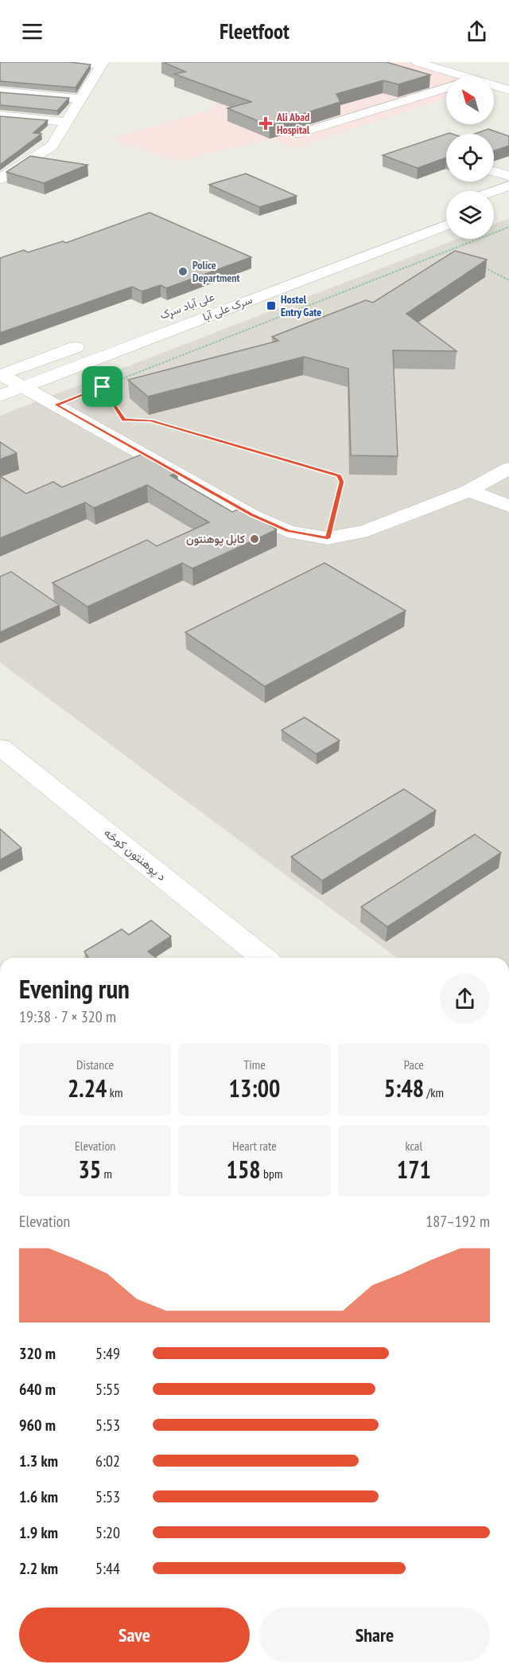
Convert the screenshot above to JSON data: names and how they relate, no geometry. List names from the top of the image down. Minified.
{"streets":{"street":["سرک علی آبا","د پوهنتون کوڅه"]},"places":{"health":["Ali Abad Hospital"],"other":["Police Department","کابل پوهنتون"],"transit":["Hostel Entry Gate"]},"north":"top left","page":{"header":"Fleetfoot","heading":["Evening run","19:38 · 7 × 320 m"],"stats":[["Distance","2.24 km"],["Time","13:00"],["Pace","5:48 /km"],["Elevation","35 m"],["Heart rate","158 bpm"],["kcal","171"]],"chart":["Elevation","187–192 m"],"list":[{"name":"320 m","note":"5:49"},{"name":"640 m","note":"5:55"},{"name":"960 m","note":"5:53"},{"name":"1.3 km","note":"6:02"},{"name":"1.6 km","note":"5:53"},{"name":"1.9 km","note":"5:20"},{"name":"2.2 km","note":"5:44"}],"buttons":["Save","Share"]}}
